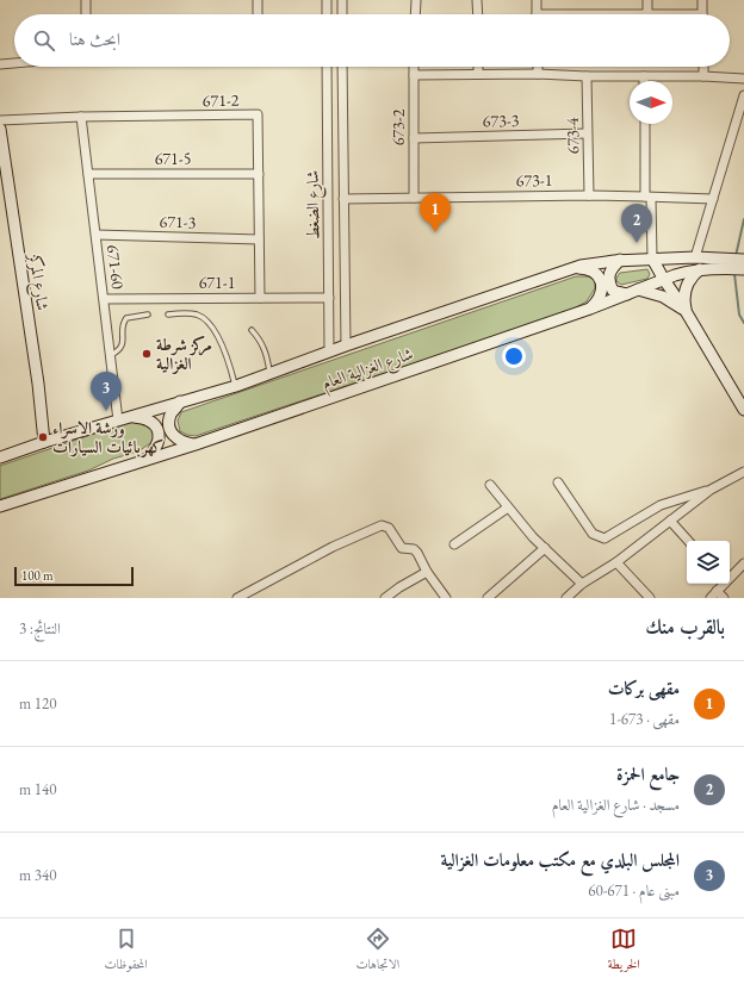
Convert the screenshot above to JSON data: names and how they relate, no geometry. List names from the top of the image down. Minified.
{"streets":{"main road":["شارع المركز","شارع الغزالية العام"],"street":["671-2","673-3","673-2","673-4","671-5","673-1","شارع الضغط","671-3","671-60","671-1"]},"crossings":[["671-2","671-5"],["671-2","671-3"],["671-2","671-60"],["671-2","671-1"],["673-3","673-2"],["673-3","673-4"],["673-2","673-1"],["673-4","673-1"],["671-5","671-60"],["673-1","شارع الضغط"],["شارع الضغط","671-1"],["شارع الضغط","شارع الغزالية العام"],["671-3","671-60"],["671-60","671-1"],["671-60","شارع الغزالية العام"],["شارع المركز","شارع الغزالية العام"]],"places":["مركز شرطة الغزالية","ورشة الاسراء كهربائيات السيارات"],"scale_bar":"100 m","north":"right","page":{"search":"ابحث هنا","pins":["1","2","3"],"scale":"100 m","heading":["بالقرب منك","النتائج: 3"],"list":[{"mark":"1","name":"مقهى بركات","note":"مقهى · 673-1","value":"120 m"},{"mark":"2","name":"جامع الحمزة","note":"مسجد · شارع الغزالية العام","value":"140 m"},{"mark":"3","name":"المجلس البلدي مع مكتب معلومات الغزالية","note":"مبنى عام · 671-60","value":"340 m"}],"nav":["الخريطة","الاتجاهات","المحفوظات"]}}
